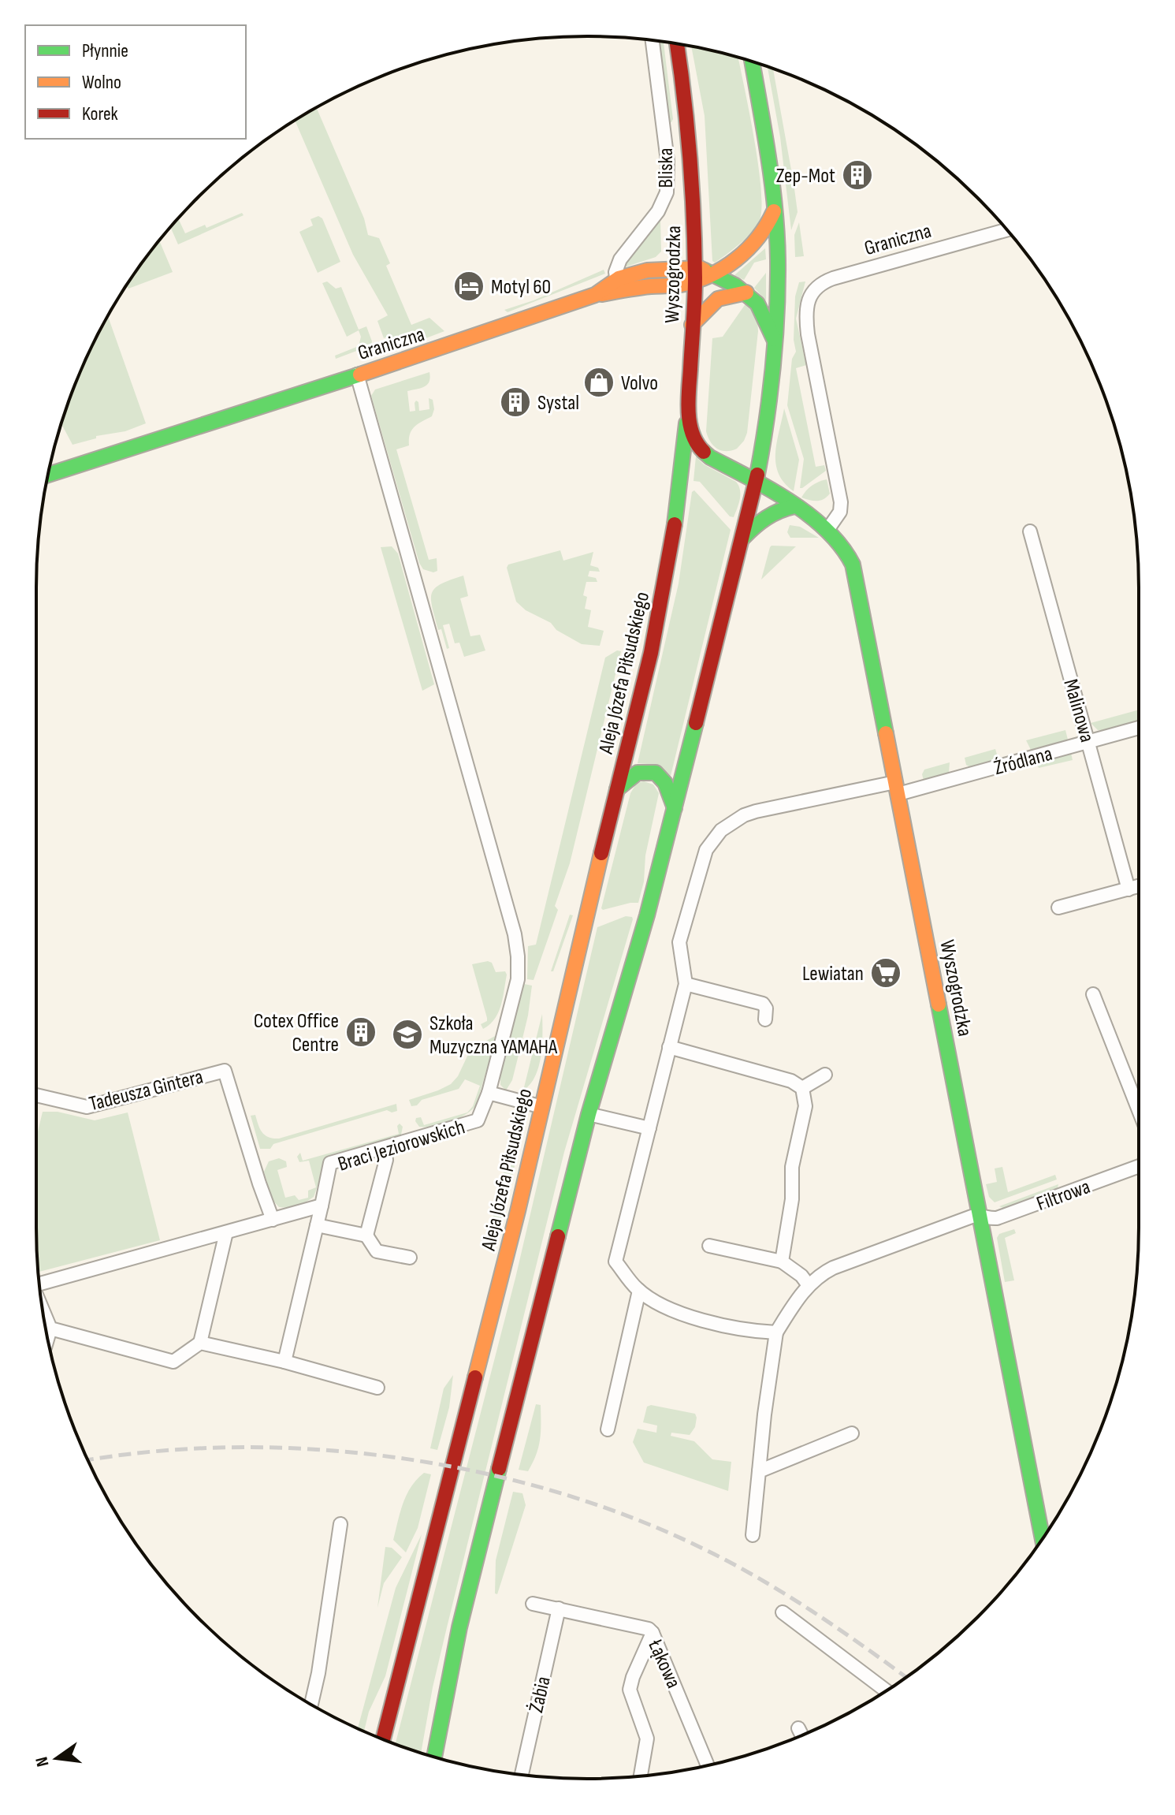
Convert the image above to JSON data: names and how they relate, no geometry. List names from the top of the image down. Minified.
{"streets":{"main road":["Graniczna","Wyszogrodzka","Aleja Józefa Piłsudskiego"],"street":["Bliska","Malinowa","Źródlana","Tadeusza Gintera","Braci Jeziorowskich","Filtrowa","Łąkowa","Żabia"]},"crossings":[["Bliska","Graniczna"],["Graniczna","Wyszogrodzka"],["Wyszogrodzka","Aleja Józefa Piłsudskiego"],["Wyszogrodzka","Źródlana"],["Wyszogrodzka","Filtrowa"],["Malinowa","Źródlana"],["Łąkowa","Żabia"]],"places":{"building":["Zep-Mot","Systal","Cotex Office Centre"],"hotel":["Motyl 60"],"shop":["Volvo"],"supermarket":["Lewiatan"],"school or university":["Szkoła Muzyczna YAMAHA"]},"legend":["Płynnie","Wolno","Korek"],"north":"left"}
